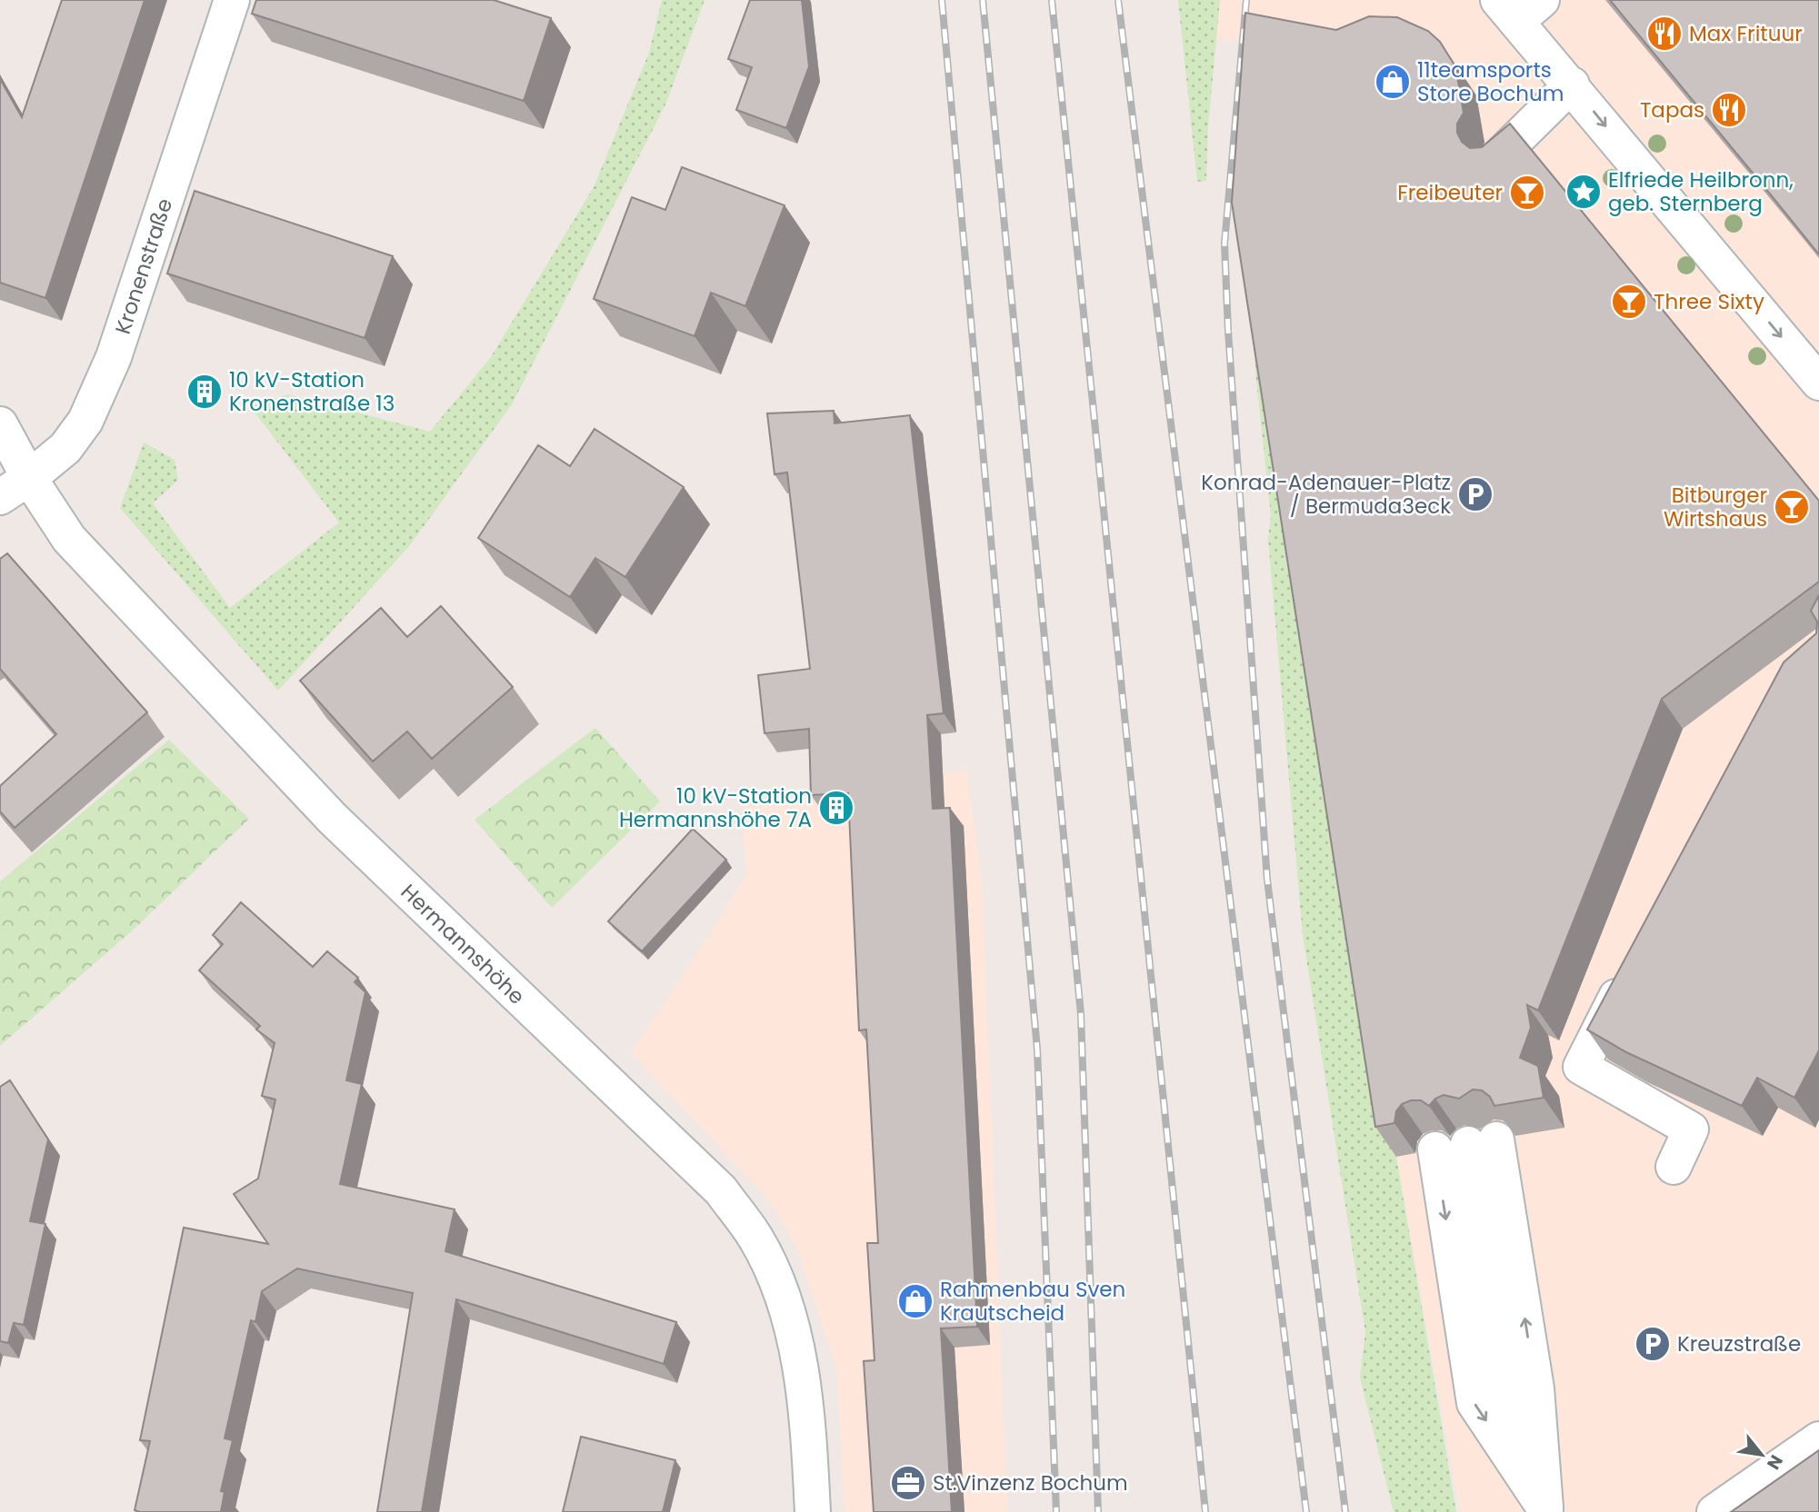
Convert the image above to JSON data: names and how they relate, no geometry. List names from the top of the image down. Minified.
{"streets":{"street":["Kronenstraße","Hermannshöhe"]},"crossings":[["Kronenstraße","Hermannshöhe"]],"places":{"restaurant":["Max Frituur","Tapas"],"shop":["11teamsports Store Bochum","Rahmenbau Sven Krautscheid"],"place":["Elfriede Heilbronn, geb. Sternberg"],"bar":["Freibeuter","Three Sixty","Bitburger Wirtshaus"],"building":["10 kV-Station Kronenstraße 13","10 kV-Station Hermannshöhe 7A"],"parking":["Konrad-Adenauer-Platz / Bermuda3eck","Kreuzstraße"],"office":["St.Vinzenz Bochum"]},"north":"bottom right"}
